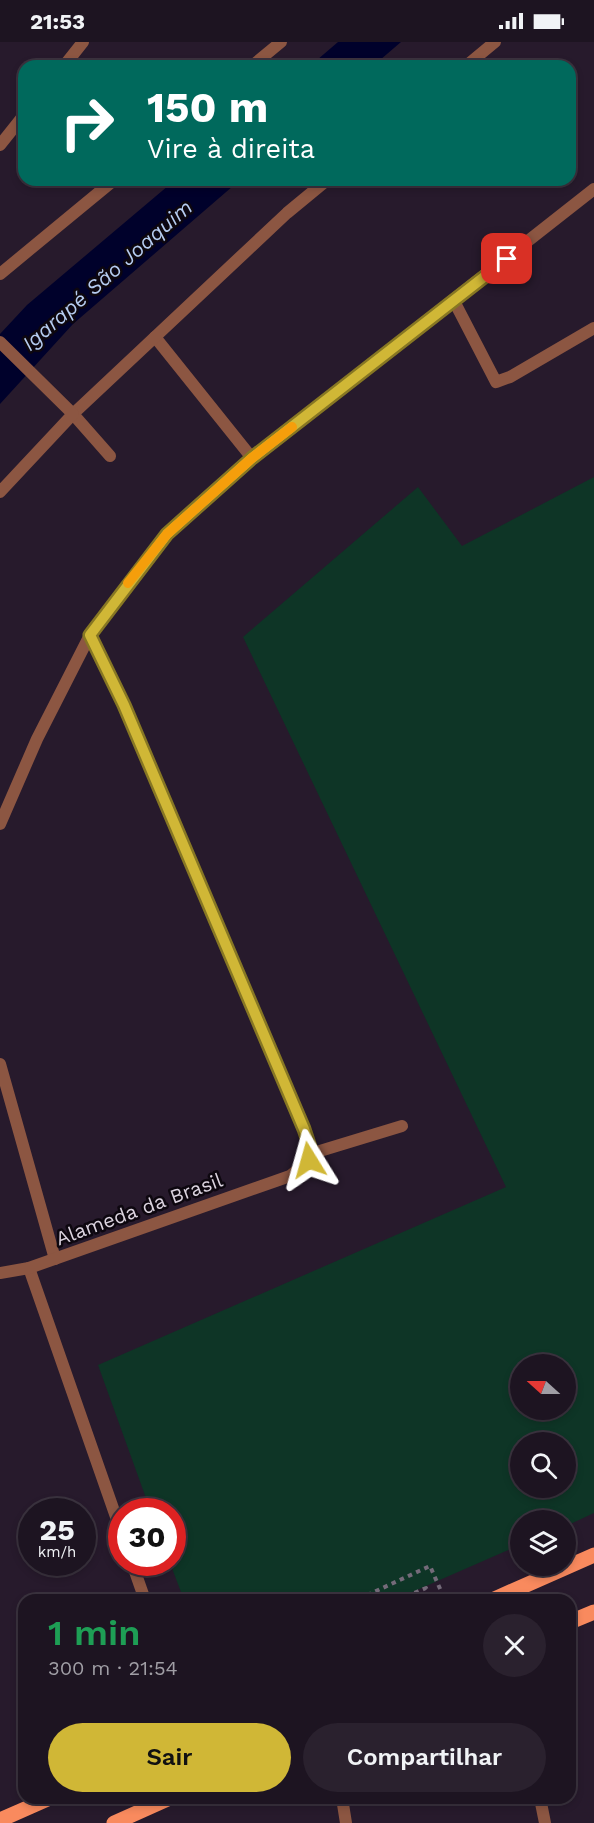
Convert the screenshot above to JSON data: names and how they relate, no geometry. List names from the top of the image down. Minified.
{"streets":{"street":["Alameda da Brasil"]},"water":["Igarapé São Joaquim"],"north":"left","page":{"status":"21:53","turn":["150 m","Vire à direita"],"speed":"25 km/h","limit":"30","heading":["1 min","300 m · 21:54"],"buttons":["Sair","Compartilhar"]}}
